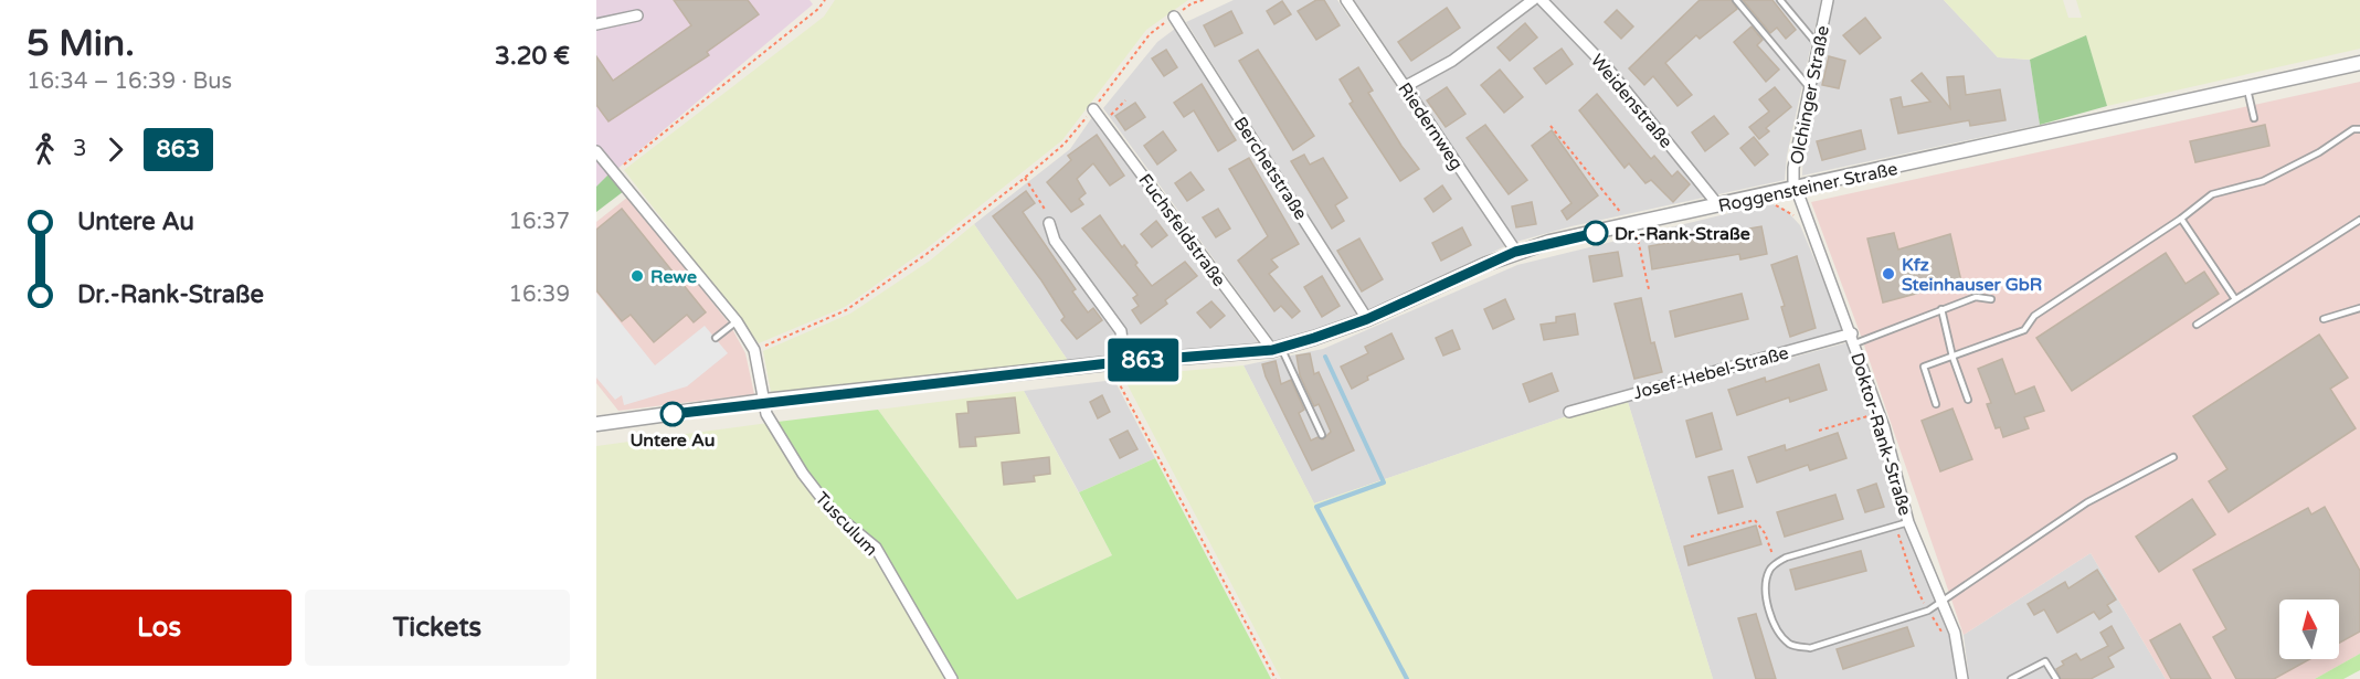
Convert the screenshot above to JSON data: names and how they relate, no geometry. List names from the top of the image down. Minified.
{"streets":{"street":["Olchinger Straße","Weidenstraße","Riedernweg","Berchetstraße","Roggensteiner Straße","Fuchsfeldstraße","Josef-Hebel-Straße","Doktor-Rank-Straße","Tusculum"]},"crossings":[["Olchinger Straße","Roggensteiner Straße"],["Olchinger Straße","Doktor-Rank-Straße"],["Weidenstraße","Roggensteiner Straße"],["Riedernweg","Roggensteiner Straße"],["Berchetstraße","Roggensteiner Straße"],["Roggensteiner Straße","Fuchsfeldstraße"],["Roggensteiner Straße","Doktor-Rank-Straße"],["Roggensteiner Straße","Tusculum"],["Josef-Hebel-Straße","Doktor-Rank-Straße"]],"places":["Dr.-Rank-Straße","Kfz Steinhauser GbR","Rewe","Untere Au"],"lines":["bus line 863"],"north":"top","page":{"heading":["5 Min.","16:34 – 16:39 · Bus","3.20 €"],"on_map":"863","legs":["3","863"],"list":[{"name":"Untere Au","value":"16:37"},{"name":"Dr.-Rank-Straße","value":"16:39"}],"buttons":["Los","Tickets"]}}
